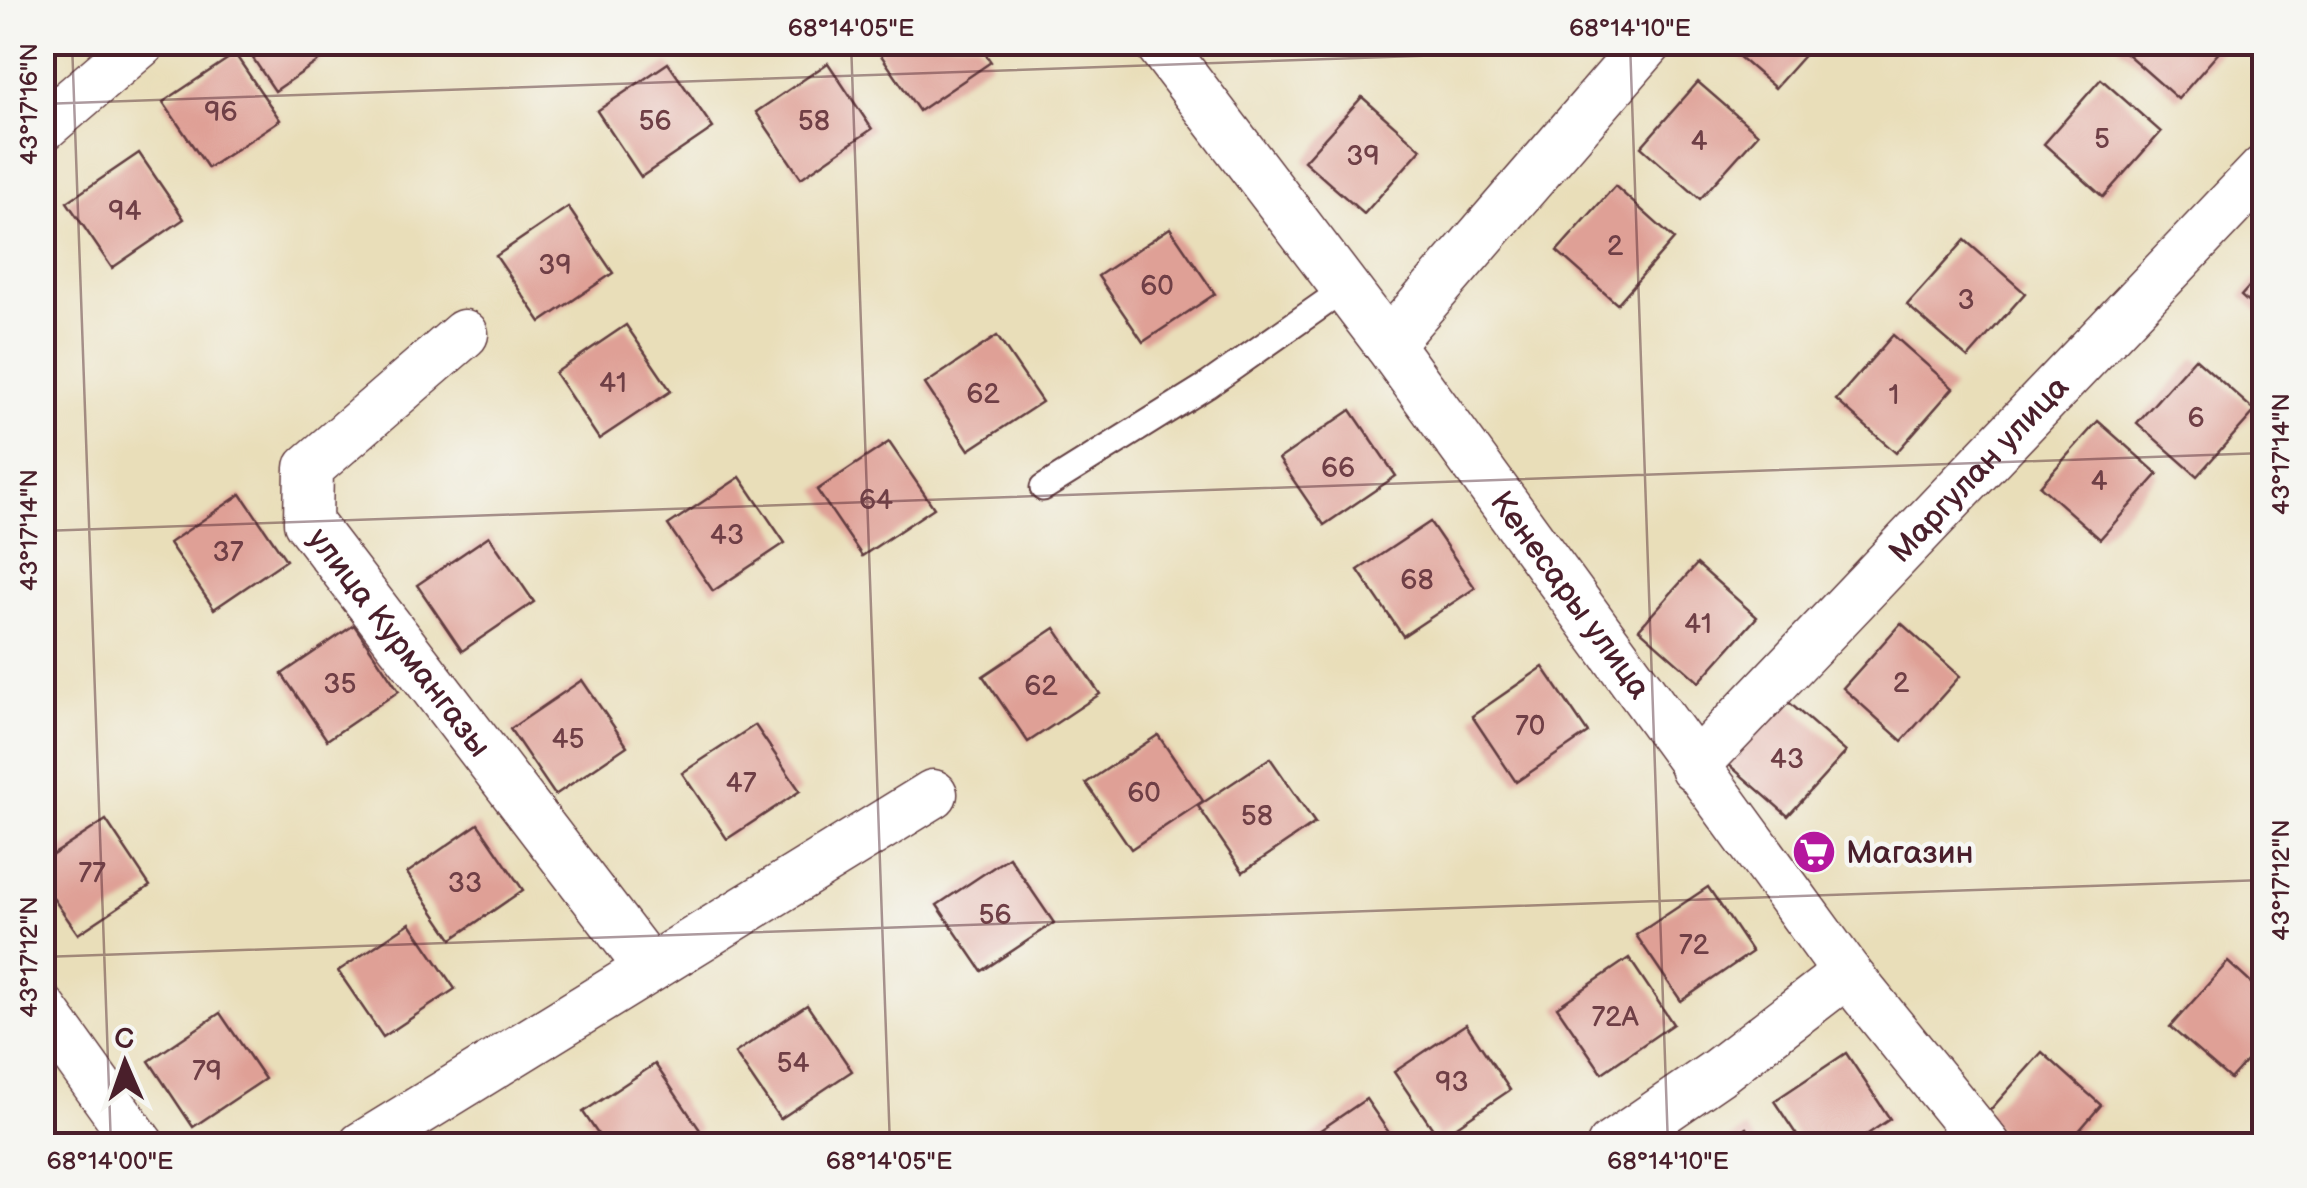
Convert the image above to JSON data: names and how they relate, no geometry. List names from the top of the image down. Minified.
{"streets":{"street":["Маргулан улица","Кенесары улица","улица Курмангазы"]},"crossings":[["Маргулан улица","Кенесары улица"]],"places":{"supermarket":["Магазин"]},"house_numbers":["96","56","58","5","4","39","94","2","39","60","3","41","62","1","6","66","4","64","43","37","68","41","2","35","62","70","45","43","47","60","58","77","33","56","72","72А","54","79","93"],"north":"top","coordinates":["68°14'05\"E","68°14'10\"E","43°17'16\"N","43°17'14\"N","43°17'12\"N","68°14'00\"E"]}
